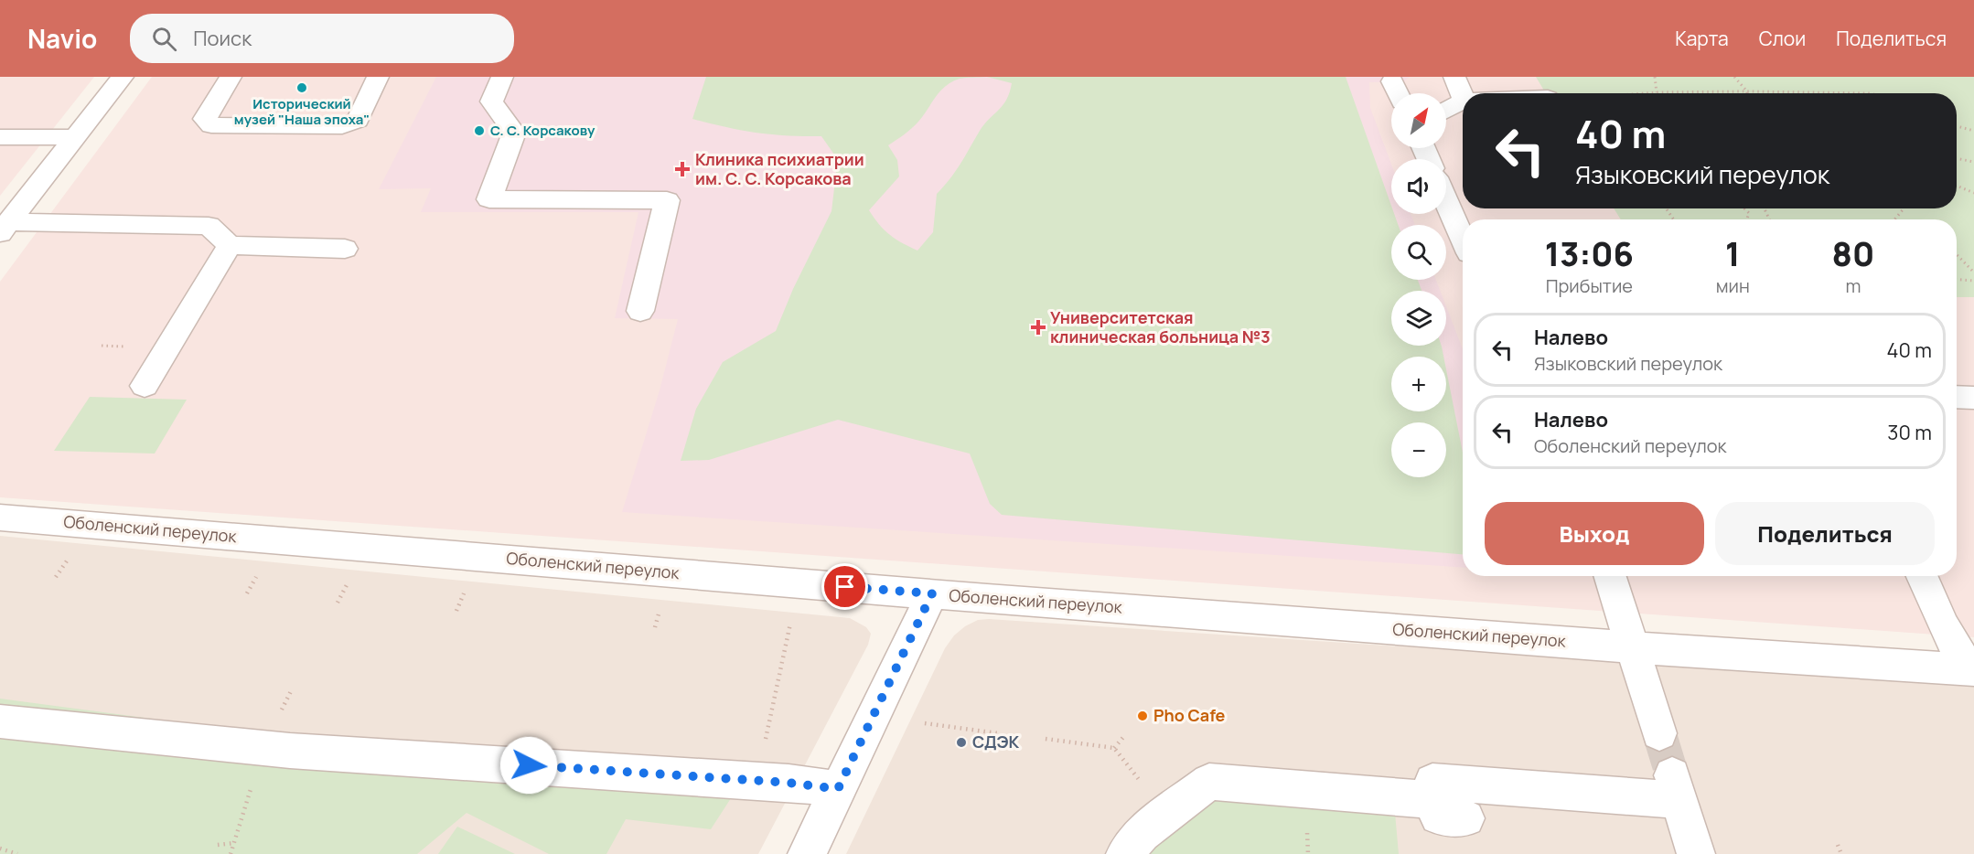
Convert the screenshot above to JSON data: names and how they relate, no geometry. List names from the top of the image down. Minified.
{"streets":{"street":["Оболенский переулок"]},"places":{"other":["Исторический музей \"Наша эпоха\"","С. С. Корсакову","Pho Cafe","СДЭК"],"health":["Клиника психиатрии им. С. С. Корсакова","Университетская клиническая больница №3"]},"north":"top right","page":{"header":"Navio","search":"Поиск","nav":["Карта","Слои","Поделиться"],"map_buttons":["+","−"],"turn":["40 m","Языковский переулок"],"eta":["13:06","Прибытие","1","мин","80","m"],"list":[{"name":"Налево","note":"Языковский переулок","value":"40 m"},{"name":"Налево","note":"Оболенский переулок","value":"30 m"}],"buttons":["Выход","Поделиться"]}}
